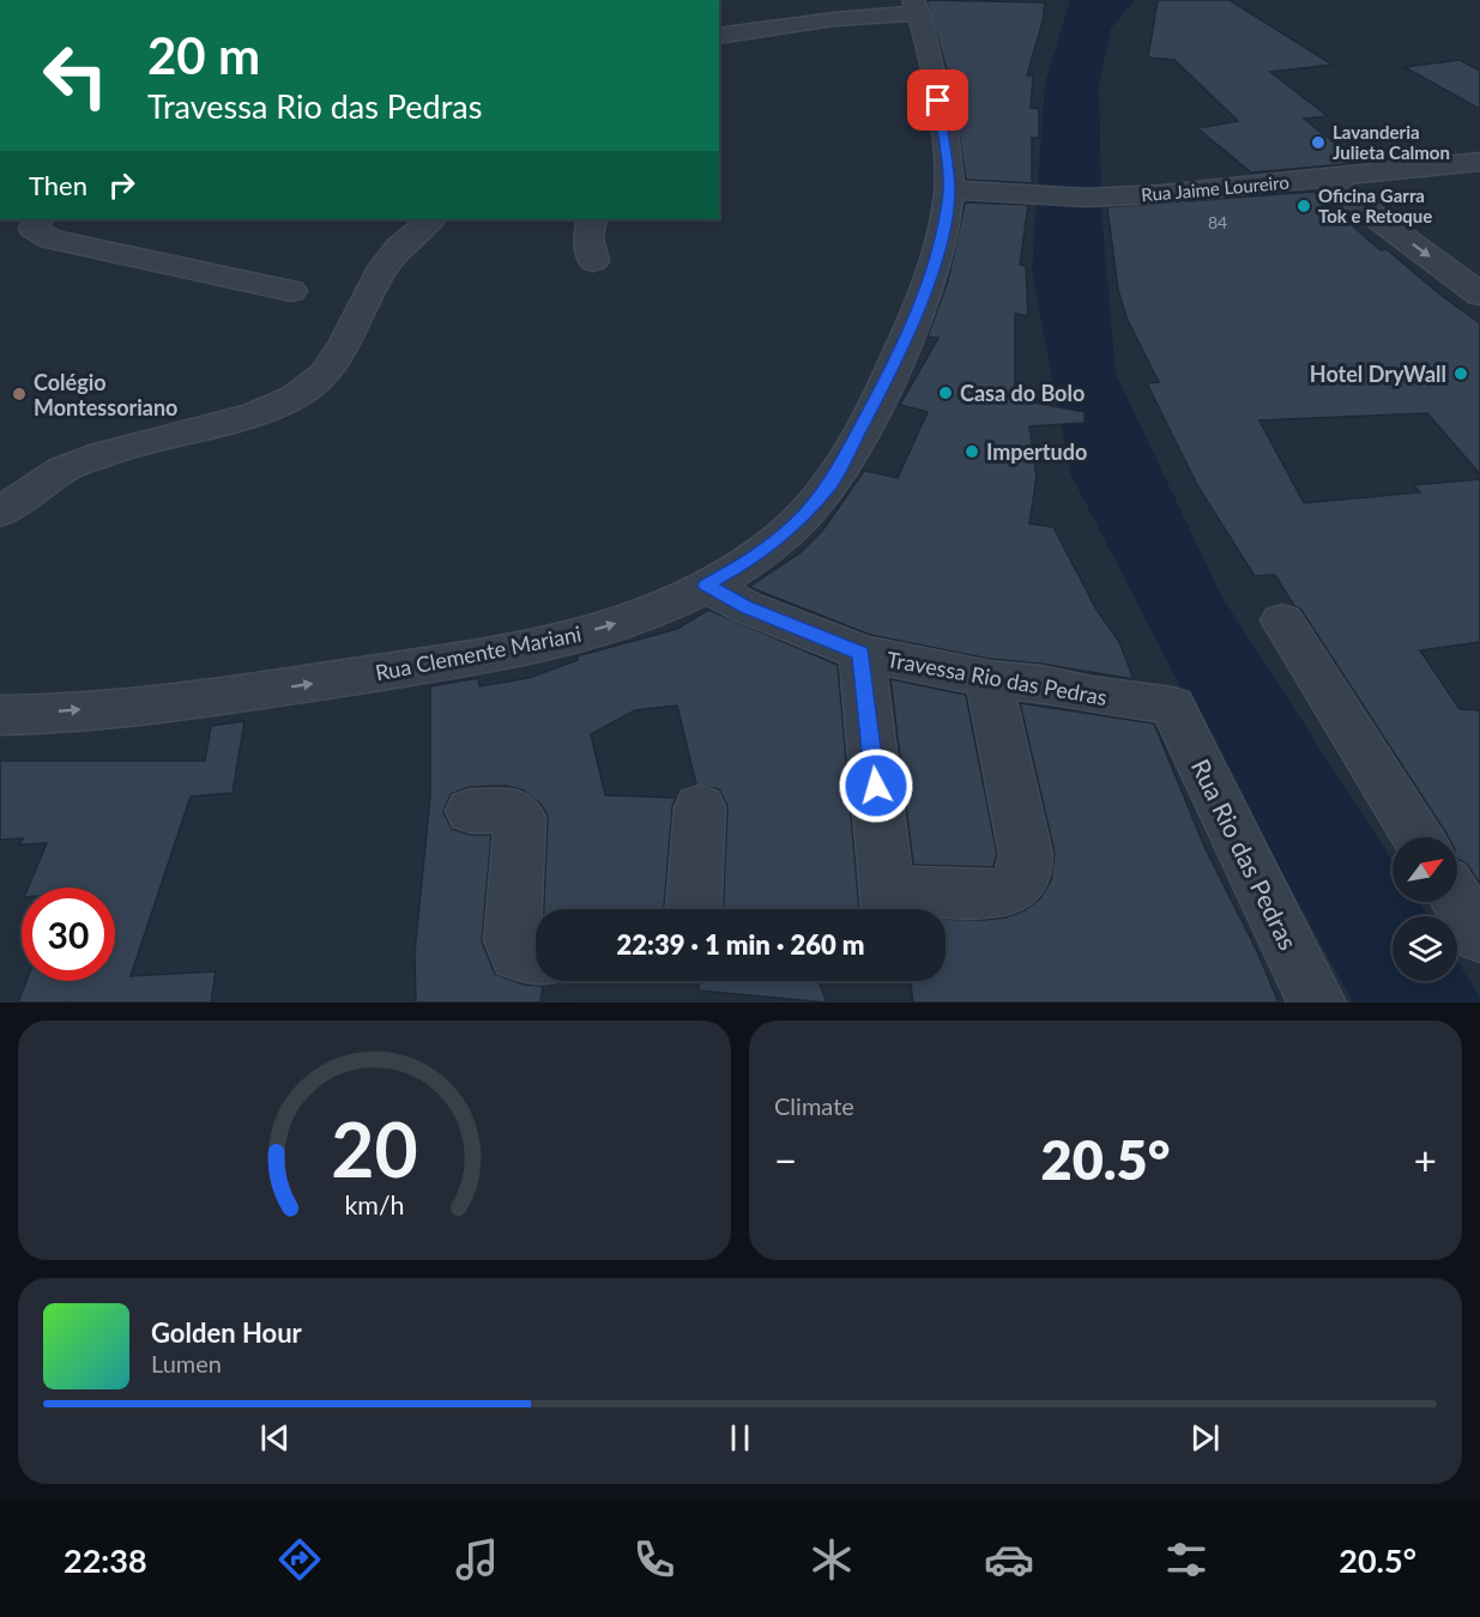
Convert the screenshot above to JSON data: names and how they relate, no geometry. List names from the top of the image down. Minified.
{"streets":{"street":["Rua Jaime Loureiro","Rua Clemente Mariani","Travessa Rio das Pedras","Rua Rio das Pedras"]},"crossings":[["Rua Jaime Loureiro","Rua Clemente Mariani"],["Rua Clemente Mariani","Travessa Rio das Pedras"],["Travessa Rio das Pedras","Rua Rio das Pedras"]],"one_way":["Rua Clemente Mariani"],"places":["Lavanderia Julieta Calmon","Oficina Garra Tok e Retoque","Hotel DryWall","Casa do Bolo","Colégio Montessoriano","Impertudo"],"house_numbers":["84"],"north":"top right","page":{"turn":["20 m","Travessa Rio das Pedras"],"then":"Then","limit":"30","trip":"22:39 · 1 min · 260 m","tile":"Climate","heat":["−","20.5°","+"],"song":["Golden Hour","Lumen"],"tabs":["22:38","20.5°"],"gauge":["20","km/h"]}}
